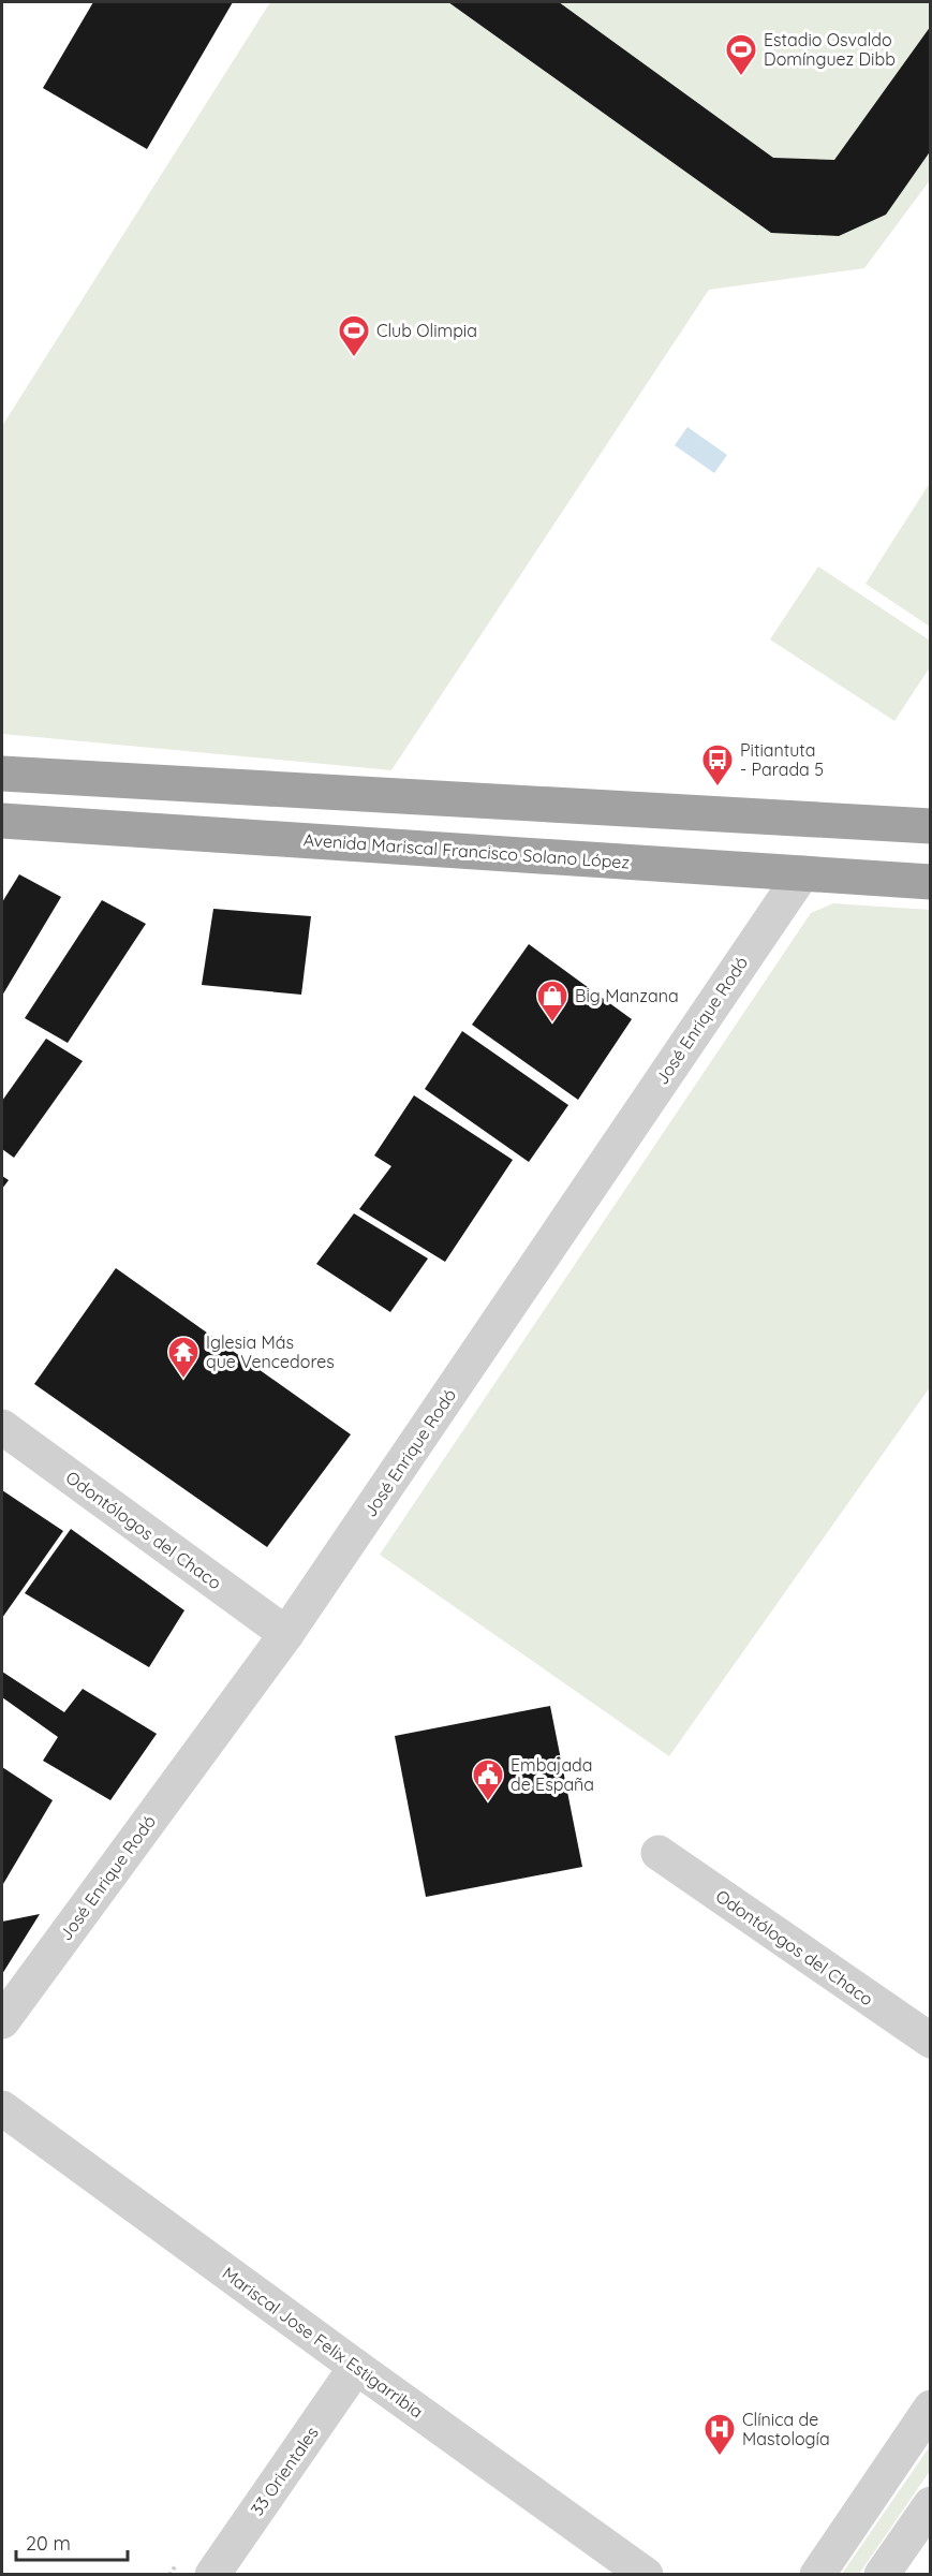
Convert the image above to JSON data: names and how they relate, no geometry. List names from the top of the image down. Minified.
{"streets":{"highway":["Avenida Mariscal Francisco Solano López"],"street":["José Enrique Rodó","Odontólogos del Chaco","Mariscal Jose Felix Estigarribia","33 Orientales"]},"crossings":[["Avenida Mariscal Francisco Solano López","José Enrique Rodó"],["José Enrique Rodó","Odontólogos del Chaco"],["Mariscal Jose Felix Estigarribia","33 Orientales"]],"places":{"sports":["Estadio Osvaldo Domínguez Dibb","Club Olimpia"],"bus stop":["Pitiantuta - Parada 5"],"shop":["Big Manzana"],"temple":["Iglesia Más que Vencedores"],"public building":["Embajada de España"],"hospital":["Clínica de Mastología"]},"scale_bar":"20 m"}
